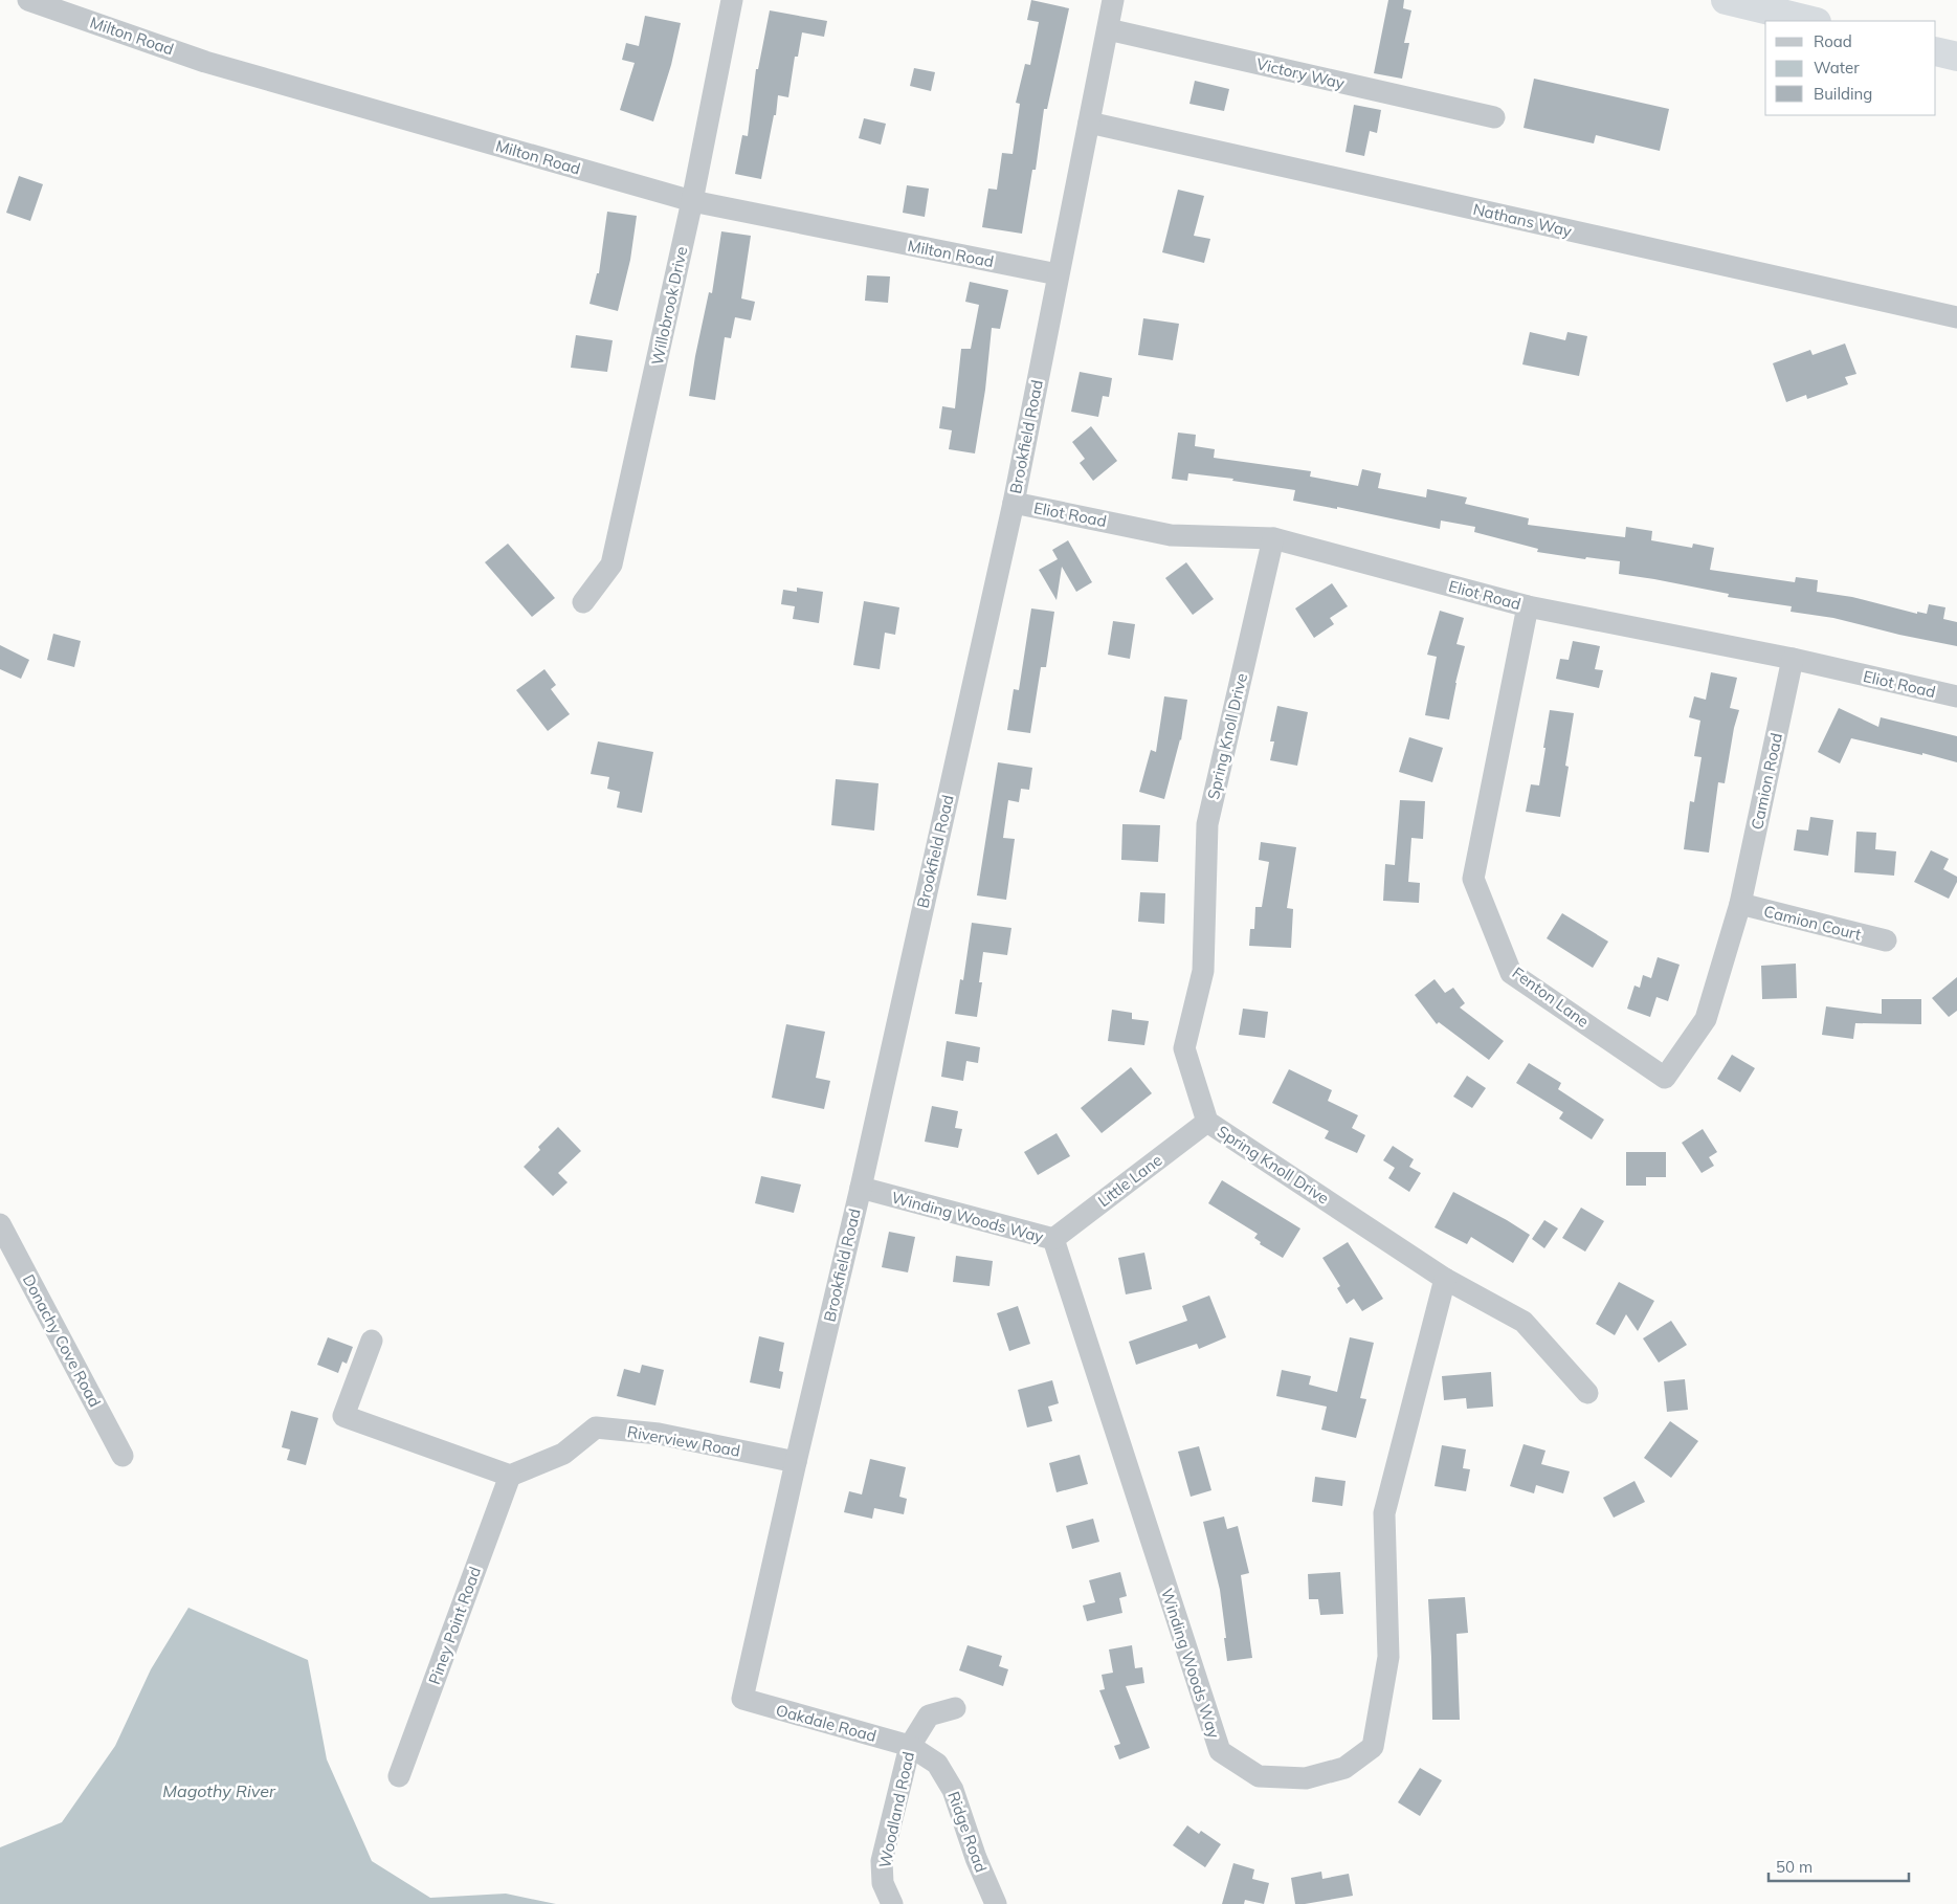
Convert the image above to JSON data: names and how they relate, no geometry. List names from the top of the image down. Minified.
{"streets":{"street":["Milton Road","Victory Way","Nathans Way","Willobrook Drive","Brookfield Road","Eliot Road","Spring Knoll Drive","Camion Road","Camion Court","Fenton Lane","Little Lane","Winding Woods Way","Donachy Cove Road","Riverview Road","Piney Point Road","Oakdale Road","Woodland Road","Ridge Road"]},"crossings":[["Milton Road","Willobrook Drive"],["Milton Road","Brookfield Road"],["Victory Way","Brookfield Road"],["Nathans Way","Brookfield Road"],["Brookfield Road","Eliot Road"],["Brookfield Road","Winding Woods Way"],["Brookfield Road","Riverview Road"],["Brookfield Road","Oakdale Road"],["Eliot Road","Spring Knoll Drive"],["Eliot Road","Camion Road"],["Eliot Road","Fenton Lane"],["Spring Knoll Drive","Little Lane"],["Spring Knoll Drive","Winding Woods Way"],["Camion Road","Camion Court"],["Camion Road","Fenton Lane"],["Camion Court","Fenton Lane"],["Little Lane","Winding Woods Way"],["Riverview Road","Piney Point Road"],["Oakdale Road","Woodland Road"],["Oakdale Road","Ridge Road"],["Woodland Road","Ridge Road"]],"water":["Magothy River"],"legend":["Road","Water","Building"],"scale_bar":"50 m"}
